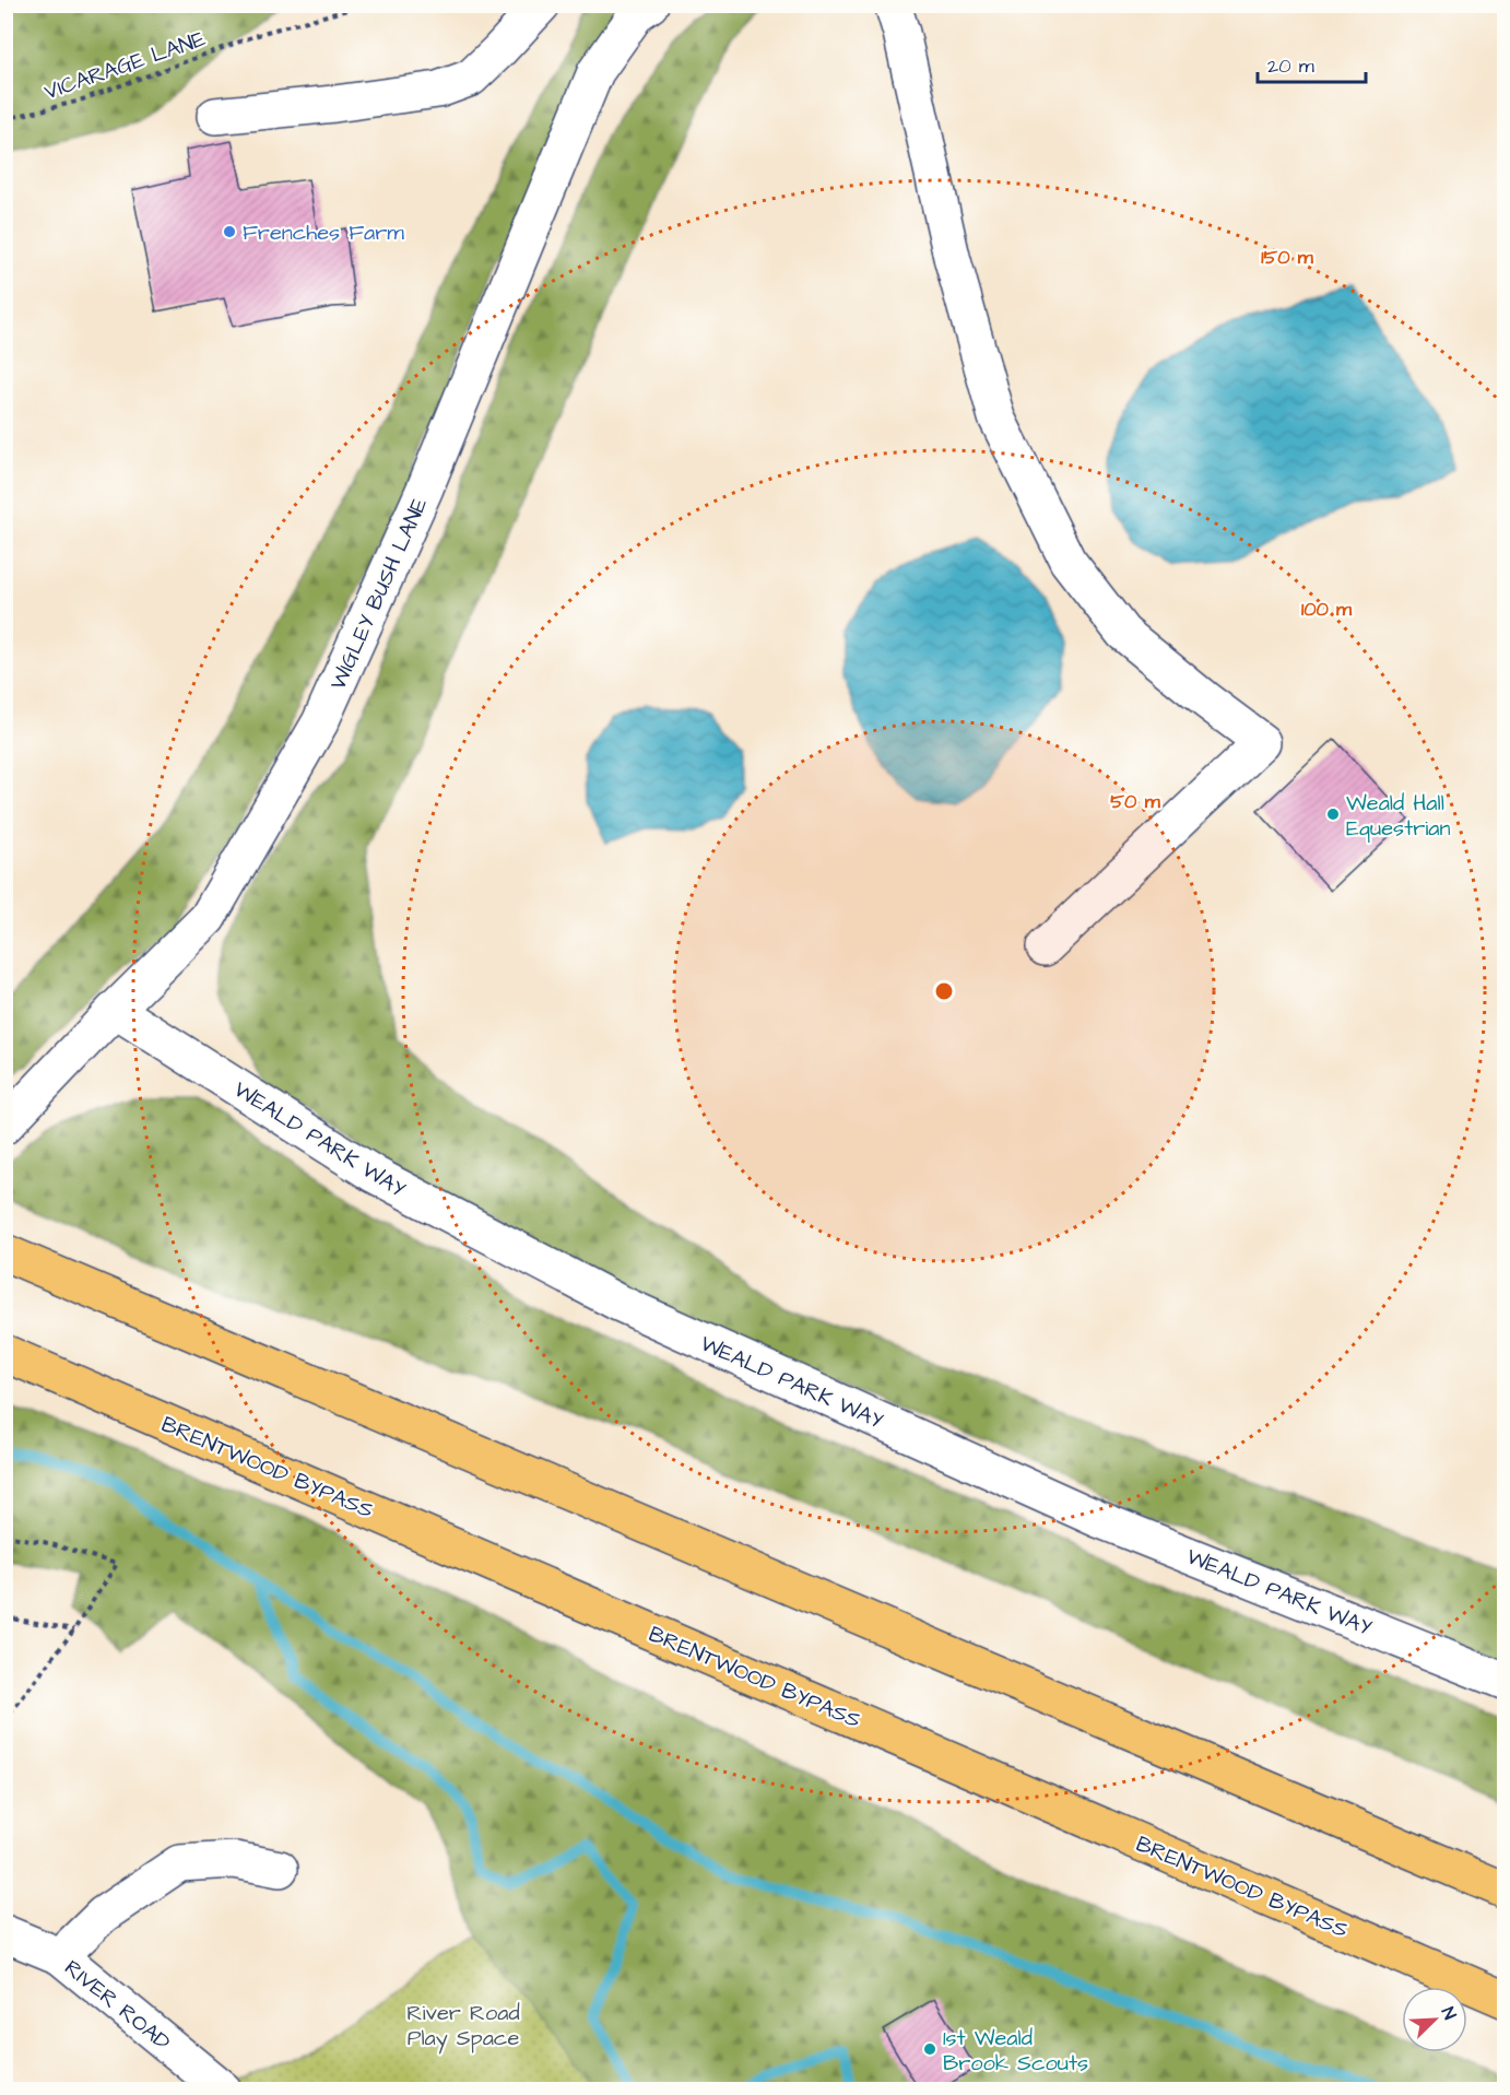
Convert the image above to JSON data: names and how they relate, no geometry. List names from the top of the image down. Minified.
{"streets":{"highway":["BRENTWOOD BYPASS"],"street":["WIGLEY BUSH LANE","WEALD PARK WAY","RIVER ROAD"],"path":["VICARAGE LANE"]},"crossings":[["WIGLEY BUSH LANE","WEALD PARK WAY"]],"parks":["River Road Play Space"],"places":["Frenches Farm","Weald Hall Equestrian","1st Weald Brook Scouts"],"scale_bar":"20 m","north":"top right","rings":["150 m","100 m","50 m"]}
